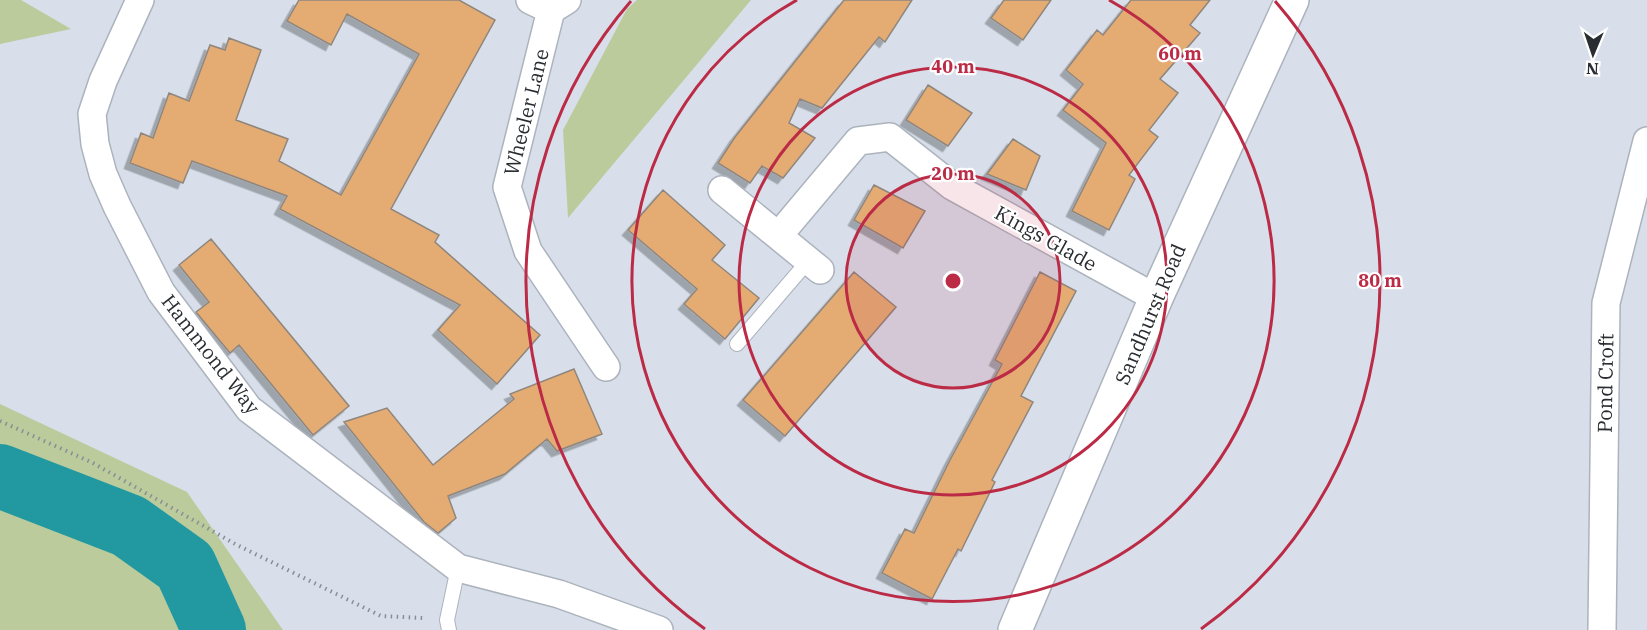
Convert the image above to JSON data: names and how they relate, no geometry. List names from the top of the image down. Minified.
{"streets":{"street":["Wheeler Lane","Kings Glade","Sandhurst Road","Hammond Way","Pond Croft"]},"crossings":[["Kings Glade","Sandhurst Road"]],"north":"bottom","rings":["60 m","40 m","20 m","80 m"]}
